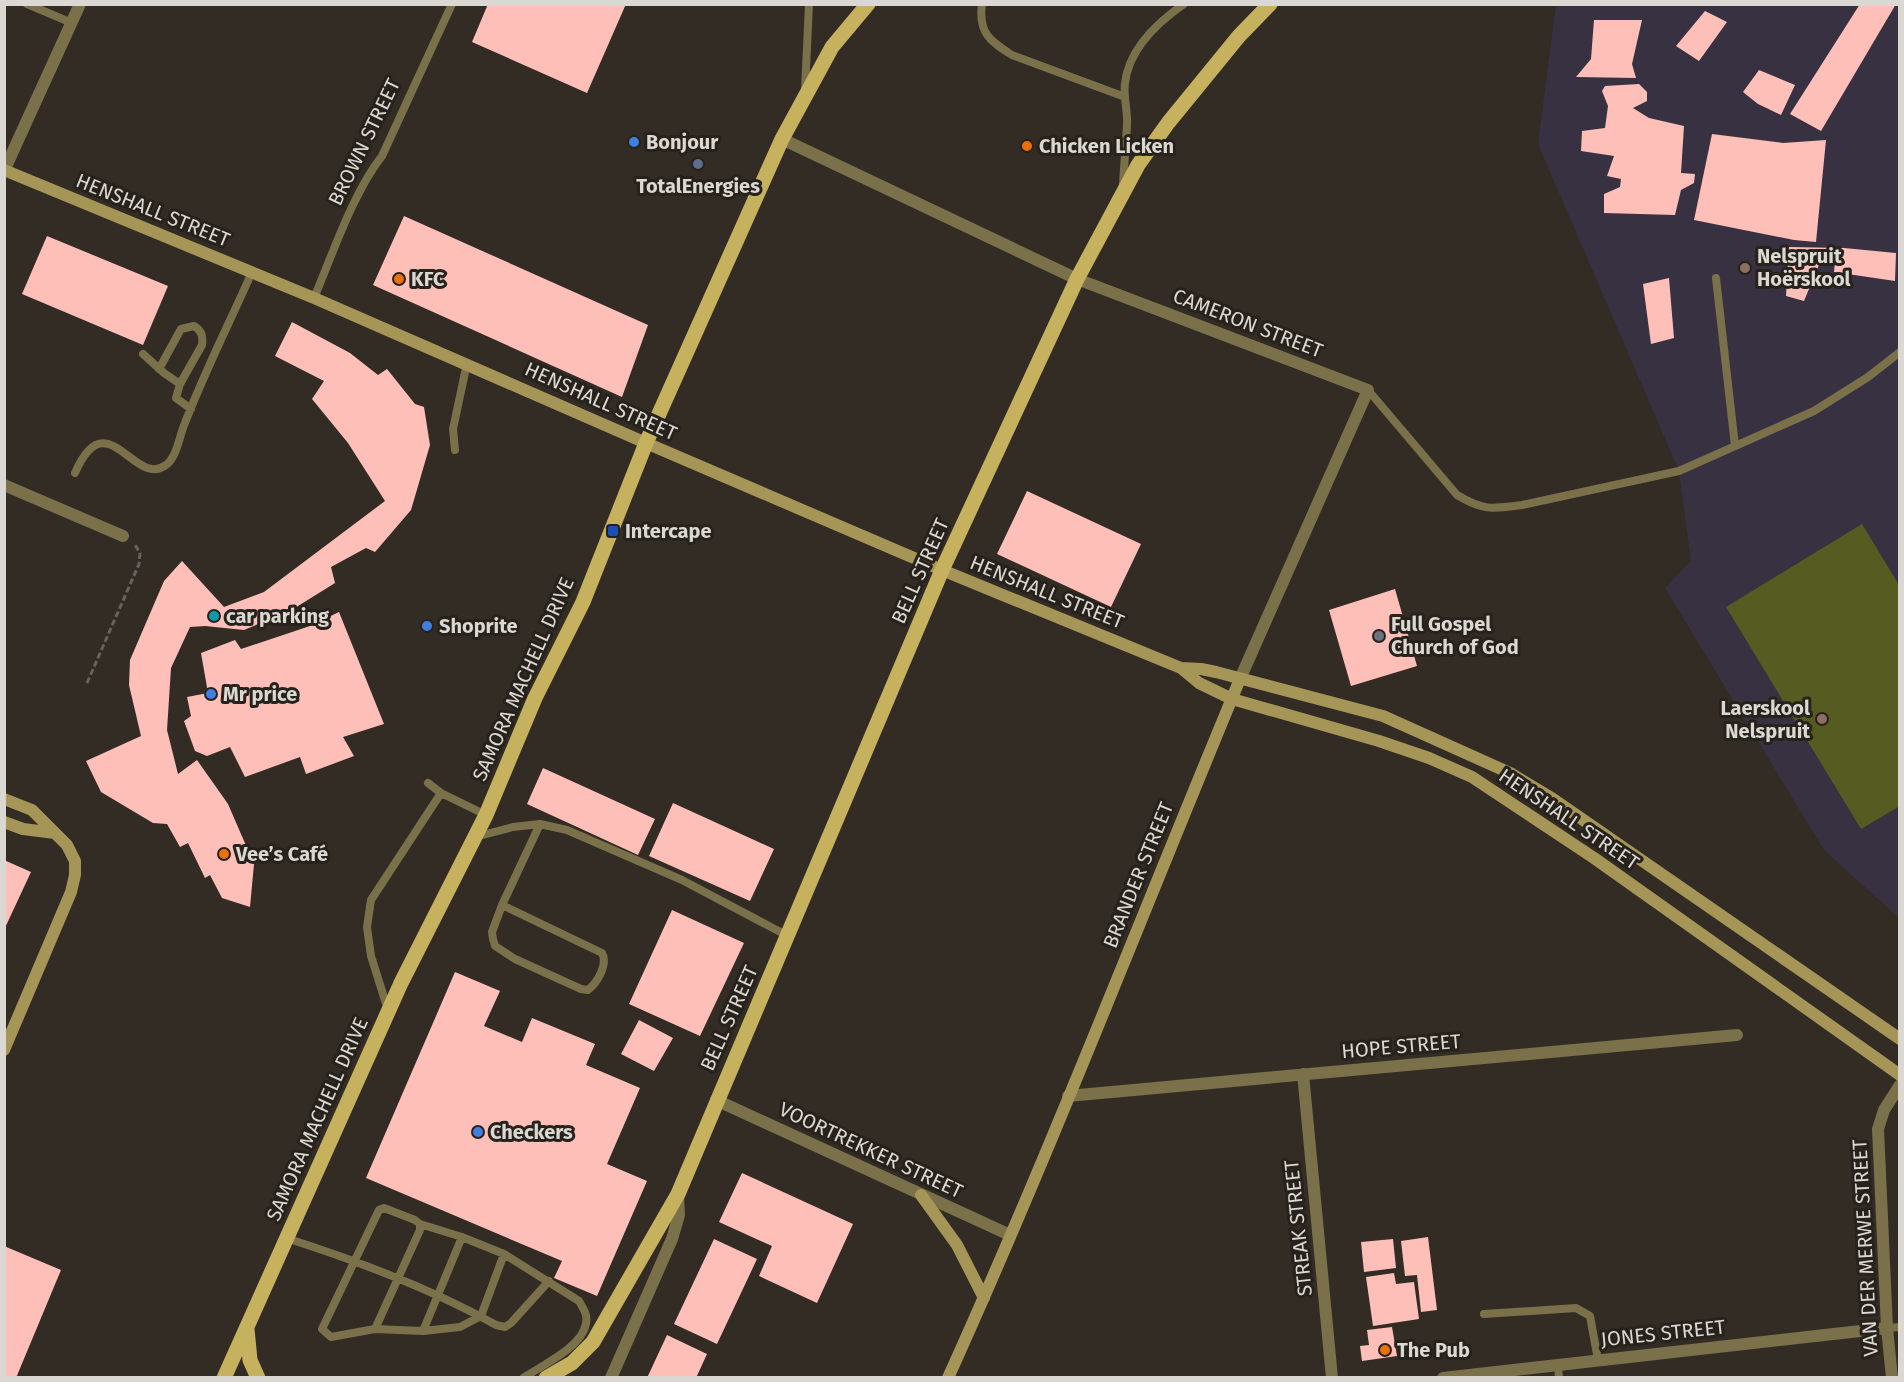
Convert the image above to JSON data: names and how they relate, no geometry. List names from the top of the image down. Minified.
{"streets":{"main road":["BELL STREET","SAMORA MACHELL DRIVE"],"street":["HENSHALL STREET","CAMERON STREET","BRANDER STREET","HOPE STREET","VOORTREKKER STREET","STREAK STREET","VAN DER MERWE STREET","JONES STREET"],"lane":["BROWN STREET"]},"crossings":[["BROWN STREET","HENSHALL STREET"],["HENSHALL STREET","BELL STREET"],["HENSHALL STREET","SAMORA MACHELL DRIVE"],["HENSHALL STREET","BRANDER STREET"],["CAMERON STREET","BELL STREET"],["CAMERON STREET","SAMORA MACHELL DRIVE"],["CAMERON STREET","BRANDER STREET"],["BELL STREET","VOORTREKKER STREET"],["BRANDER STREET","HOPE STREET"],["BRANDER STREET","VOORTREKKER STREET"],["HOPE STREET","STREAK STREET"],["VAN DER MERWE STREET","JONES STREET"]],"places":{"other":["Bonjour","Chicken Licken","TotalEnergies","Nelspruit Hoërskool","KFC","car parking","Shoprite","Full Gospel Church of God","Mr price","Laerskool Nelspruit","Vee’s Café","Checkers","The Pub"],"transit":["Intercape"]}}
